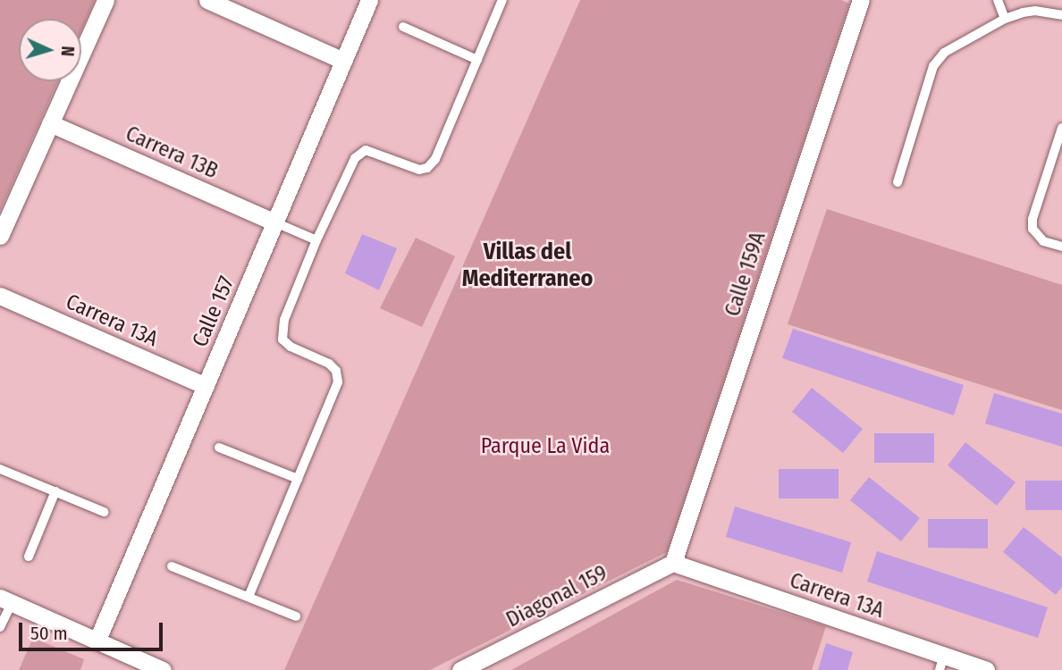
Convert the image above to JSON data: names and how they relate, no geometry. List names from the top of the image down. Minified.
{"streets":{"street":["Carrera 13B","Calle 159A","Calle 157","Carrera 13A","Diagonal 159"]},"crossings":[["Carrera 13B","Calle 157"],["Calle 159A","Carrera 13A"],["Calle 159A","Diagonal 159"],["Calle 157","Carrera 13A"],["Carrera 13A","Diagonal 159"]],"districts":["Villas del Mediterraneo"],"parks":["Parque La Vida"],"scale_bar":"50 m","north":"right"}
